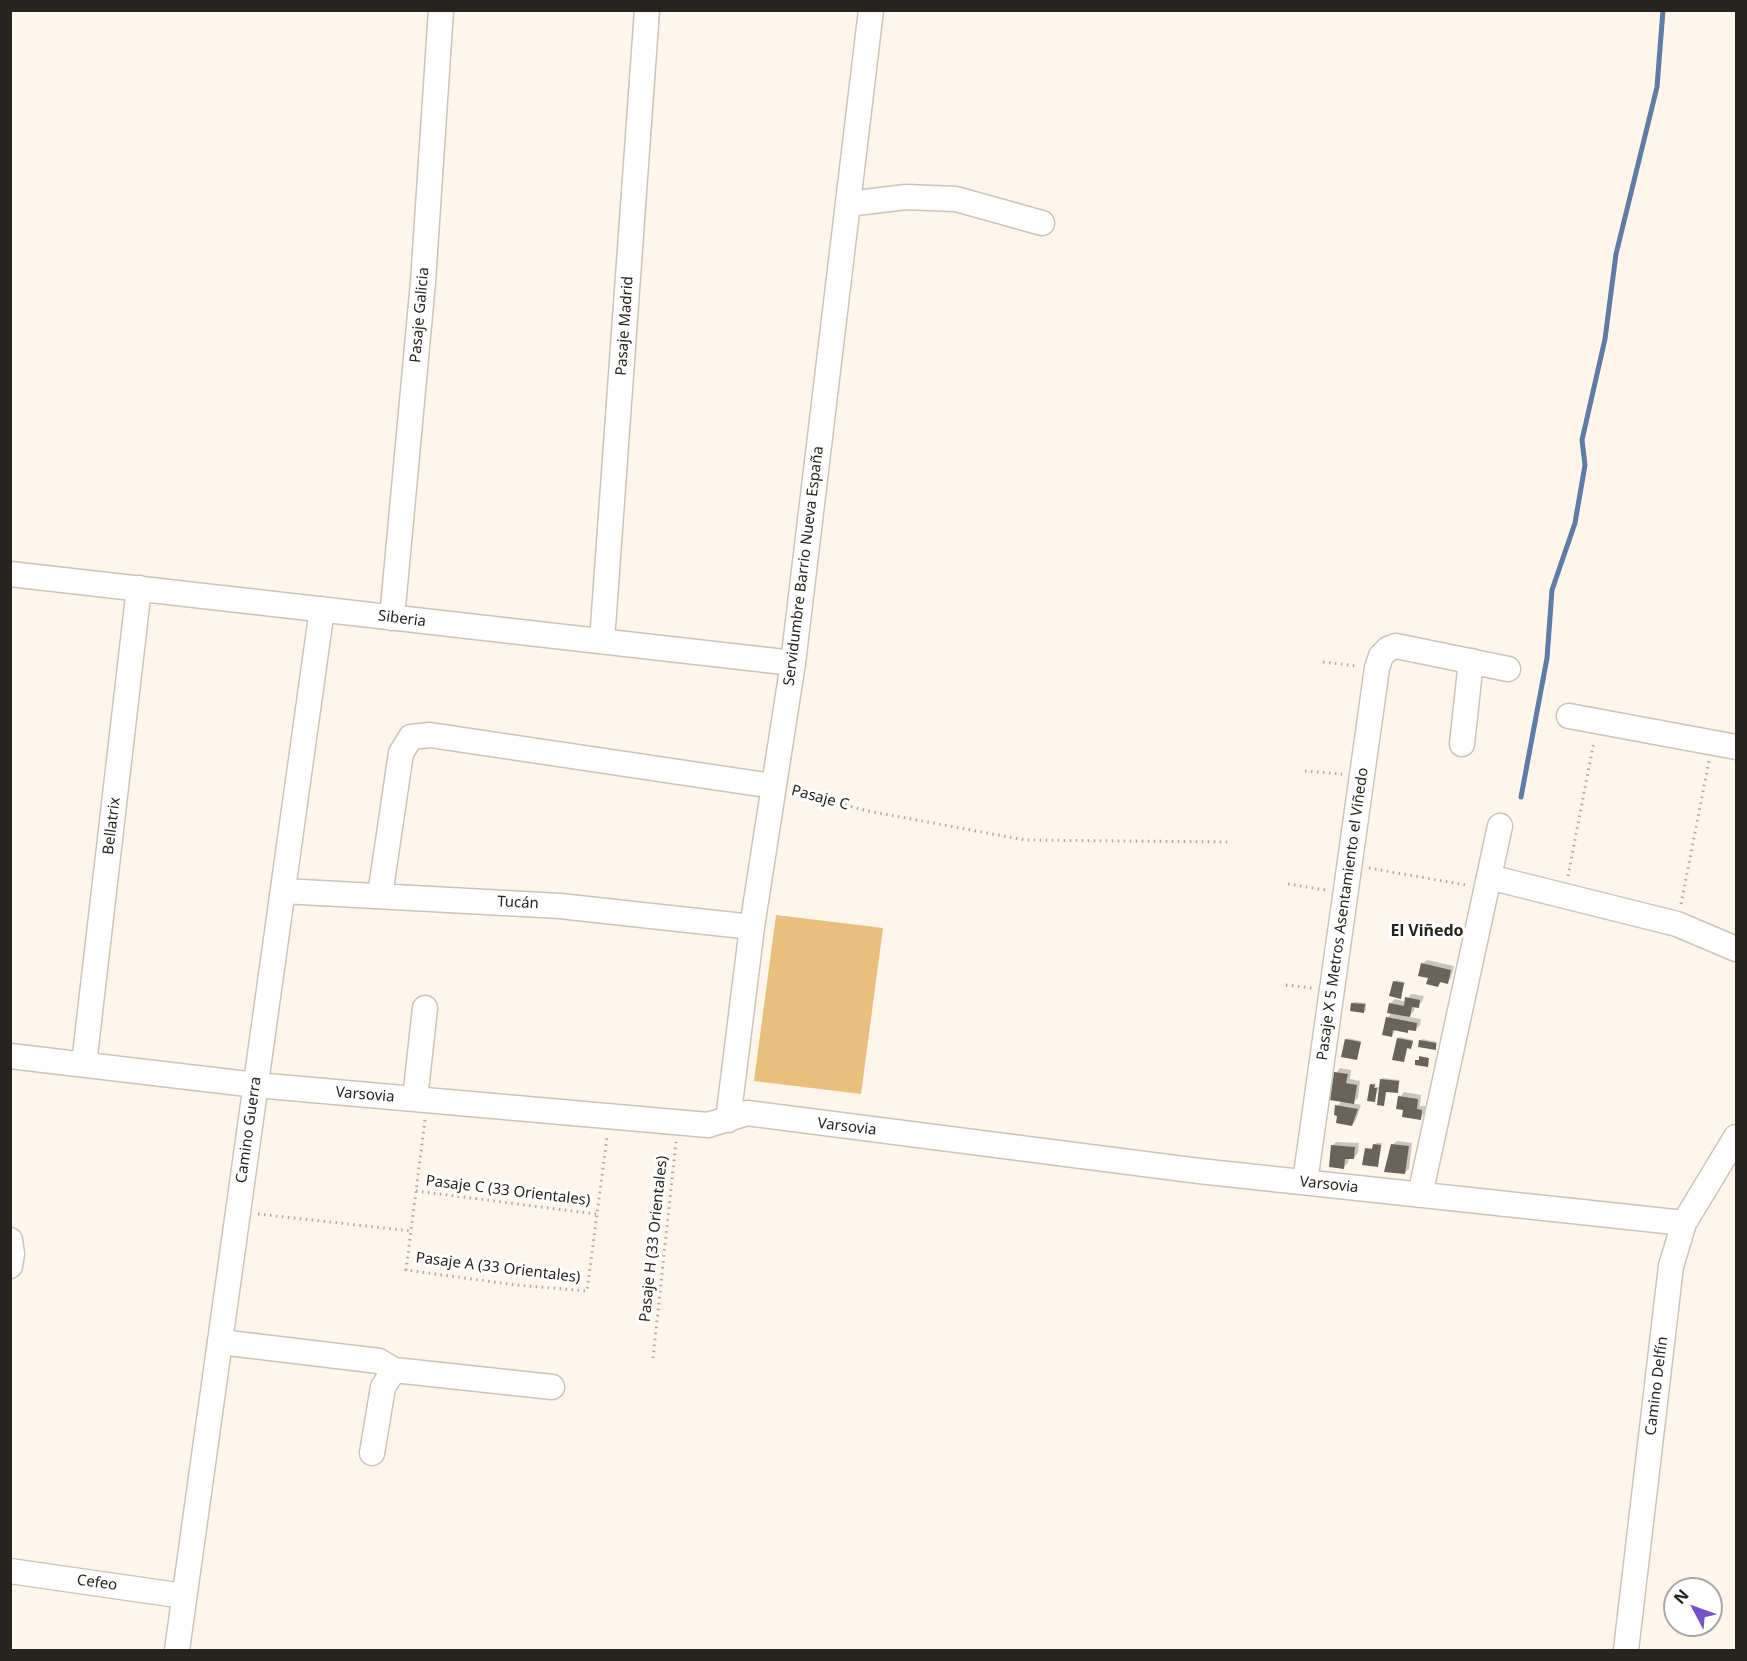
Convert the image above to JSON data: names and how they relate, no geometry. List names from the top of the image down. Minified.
{"streets":{"street":["Pasaje Galicia","Pasaje Madrid","Servidumbre Barrio Nueva España","Siberia","Pasaje C","Bellatrix","Tucán","Pasaje X 5 Metros Asentamiento el Viñedo","Varsovia","Camino Guerra","Camino Delfín","Cefeo"],"path":["Pasaje C (33 Orientales)","Pasaje H (33 Orientales)","Pasaje A (33 Orientales)"]},"crossings":[["Pasaje Galicia","Siberia"],["Pasaje Madrid","Siberia"],["Servidumbre Barrio Nueva España","Siberia"],["Servidumbre Barrio Nueva España","Pasaje C"],["Servidumbre Barrio Nueva España","Tucán"],["Servidumbre Barrio Nueva España","Varsovia"],["Siberia","Bellatrix"],["Siberia","Camino Guerra"],["Pasaje C","Tucán"],["Bellatrix","Varsovia"],["Tucán","Camino Guerra"],["Pasaje X 5 Metros Asentamiento el Viñedo","Varsovia"],["Varsovia","Camino Guerra"],["Varsovia","Pasaje H (33 Orientales)"],["Varsovia","Camino Delfín"],["Camino Guerra","Pasaje A (33 Orientales)"],["Camino Guerra","Cefeo"],["Pasaje C (33 Orientales)","Pasaje A (33 Orientales)"]],"districts":["El Viñedo"],"north":"top left"}
